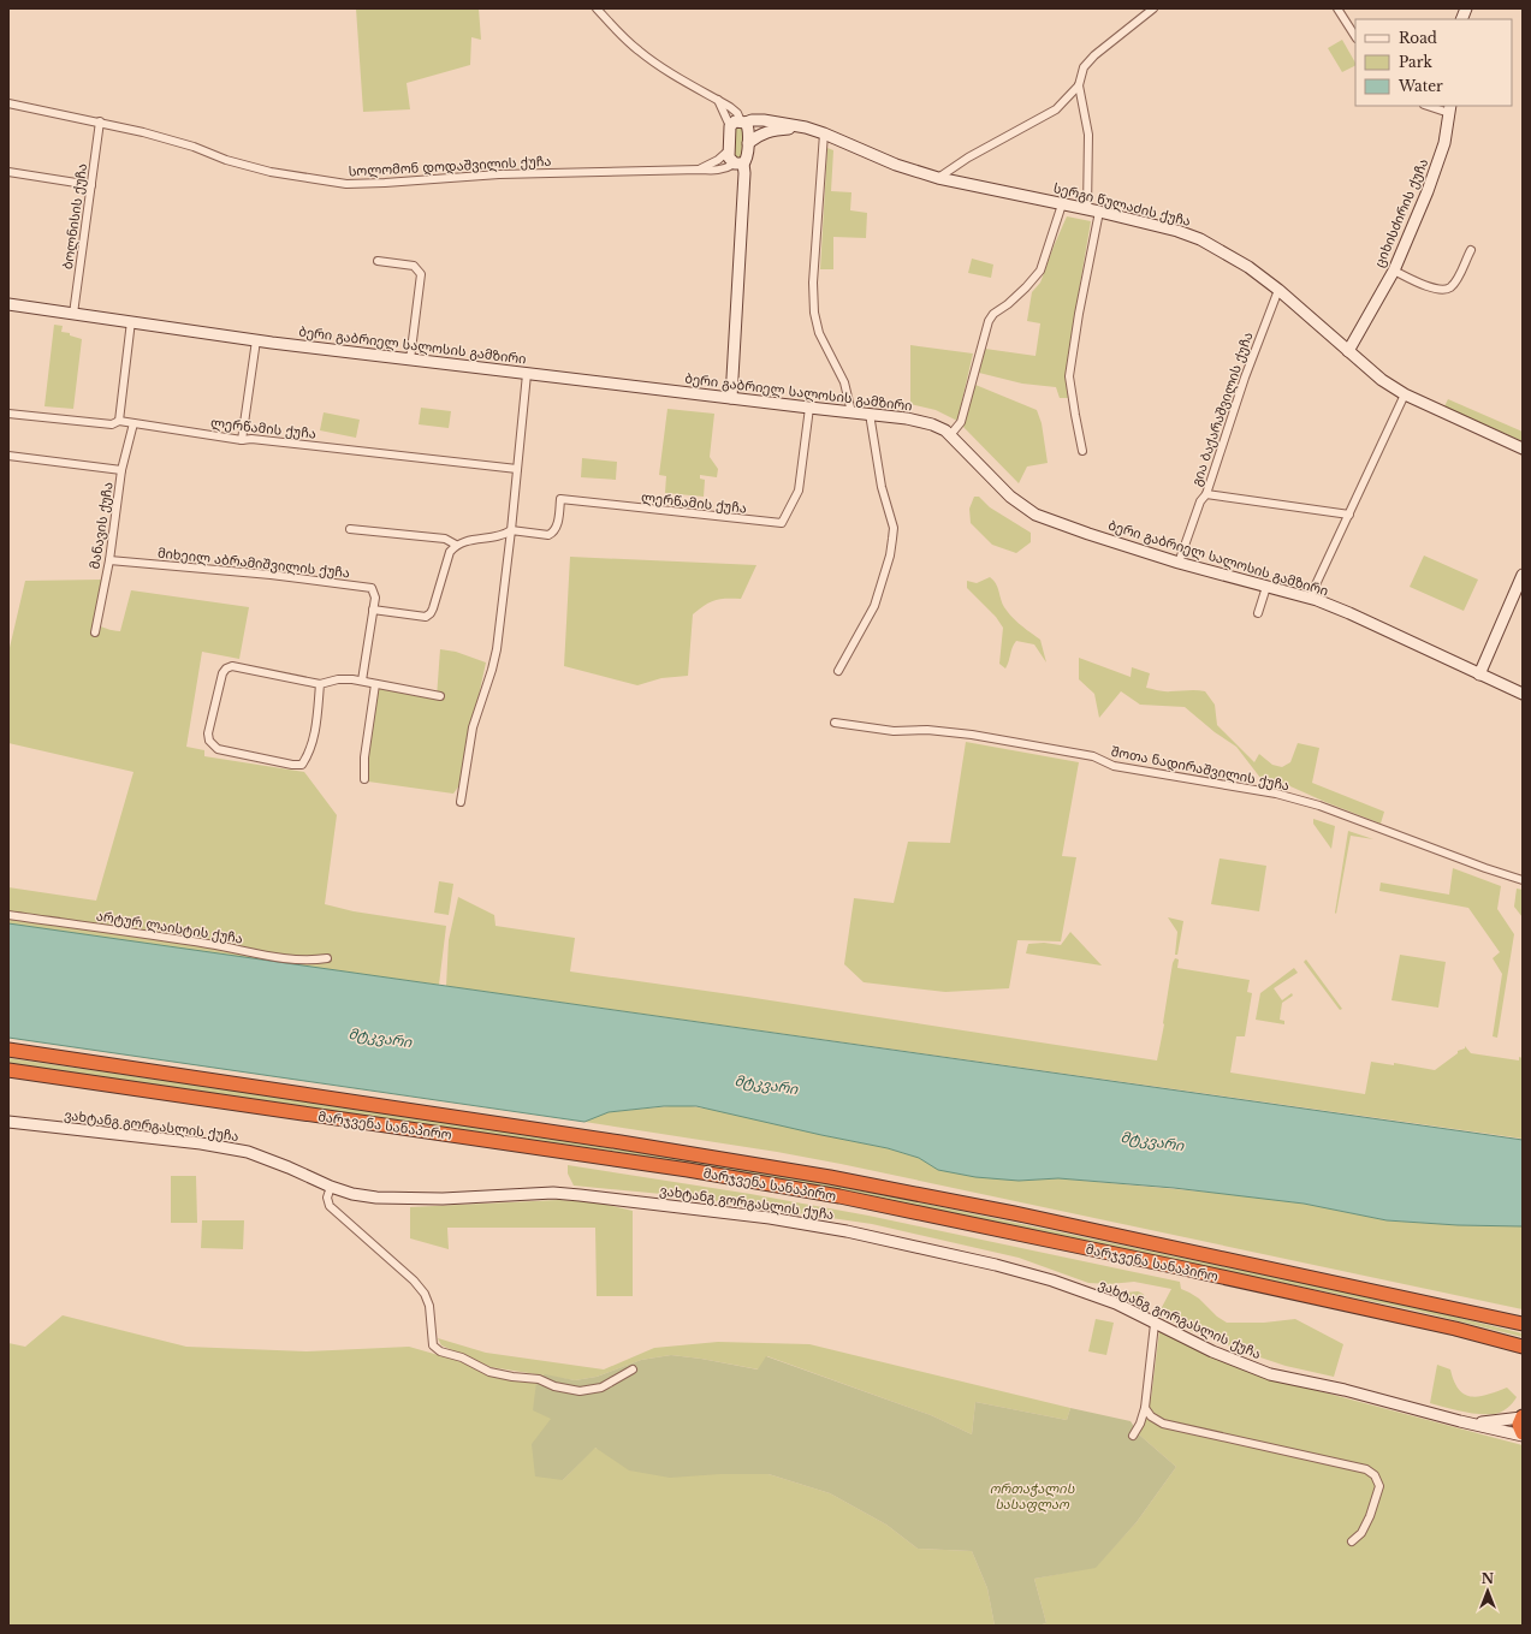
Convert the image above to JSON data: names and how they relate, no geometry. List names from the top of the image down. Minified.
{"streets":{"highway":["მარჯვენა სანაპირო"],"street":["სოლომონ დოდაშვილის ქუჩა","სერგი წულაძის ქუჩა","ციხისძირის ქუჩა","ბოლნისის ქუჩა","ბერი გაბრიელ სალოსის გამზირი","გია ბაქარაშვილის ქუჩა","ლერწამის ქუჩა","მანავის ქუჩა","მიხეილ აბრამიშვილის ქუჩა","შოთა ნადირაშვილის ქუჩა","არტურ ლაისტის ქუჩა","ვახტანგ გორგასლის ქუჩა"]},"crossings":[["სოლომონ დოდაშვილის ქუჩა","ბოლნისის ქუჩა"],["სერგი წულაძის ქუჩა","ციხისძირის ქუჩა"],["სერგი წულაძის ქუჩა","გია ბაქარაშვილის ქუჩა"],["ბოლნისის ქუჩა","ბერი გაბრიელ სალოსის გამზირი"],["ბერი გაბრიელ სალოსის გამზირი","გია ბაქარაშვილის ქუჩა"],["ბერი გაბრიელ სალოსის გამზირი","ლერწამის ქუჩა"],["ლერწამის ქუჩა","მანავის ქუჩა"],["მანავის ქუჩა","მიხეილ აბრამიშვილის ქუჩა"]],"water":["მტკვარი"],"parks":["ორთაჭალის სასაფლაო"],"legend":["Road","Park","Water"],"north":"top"}
